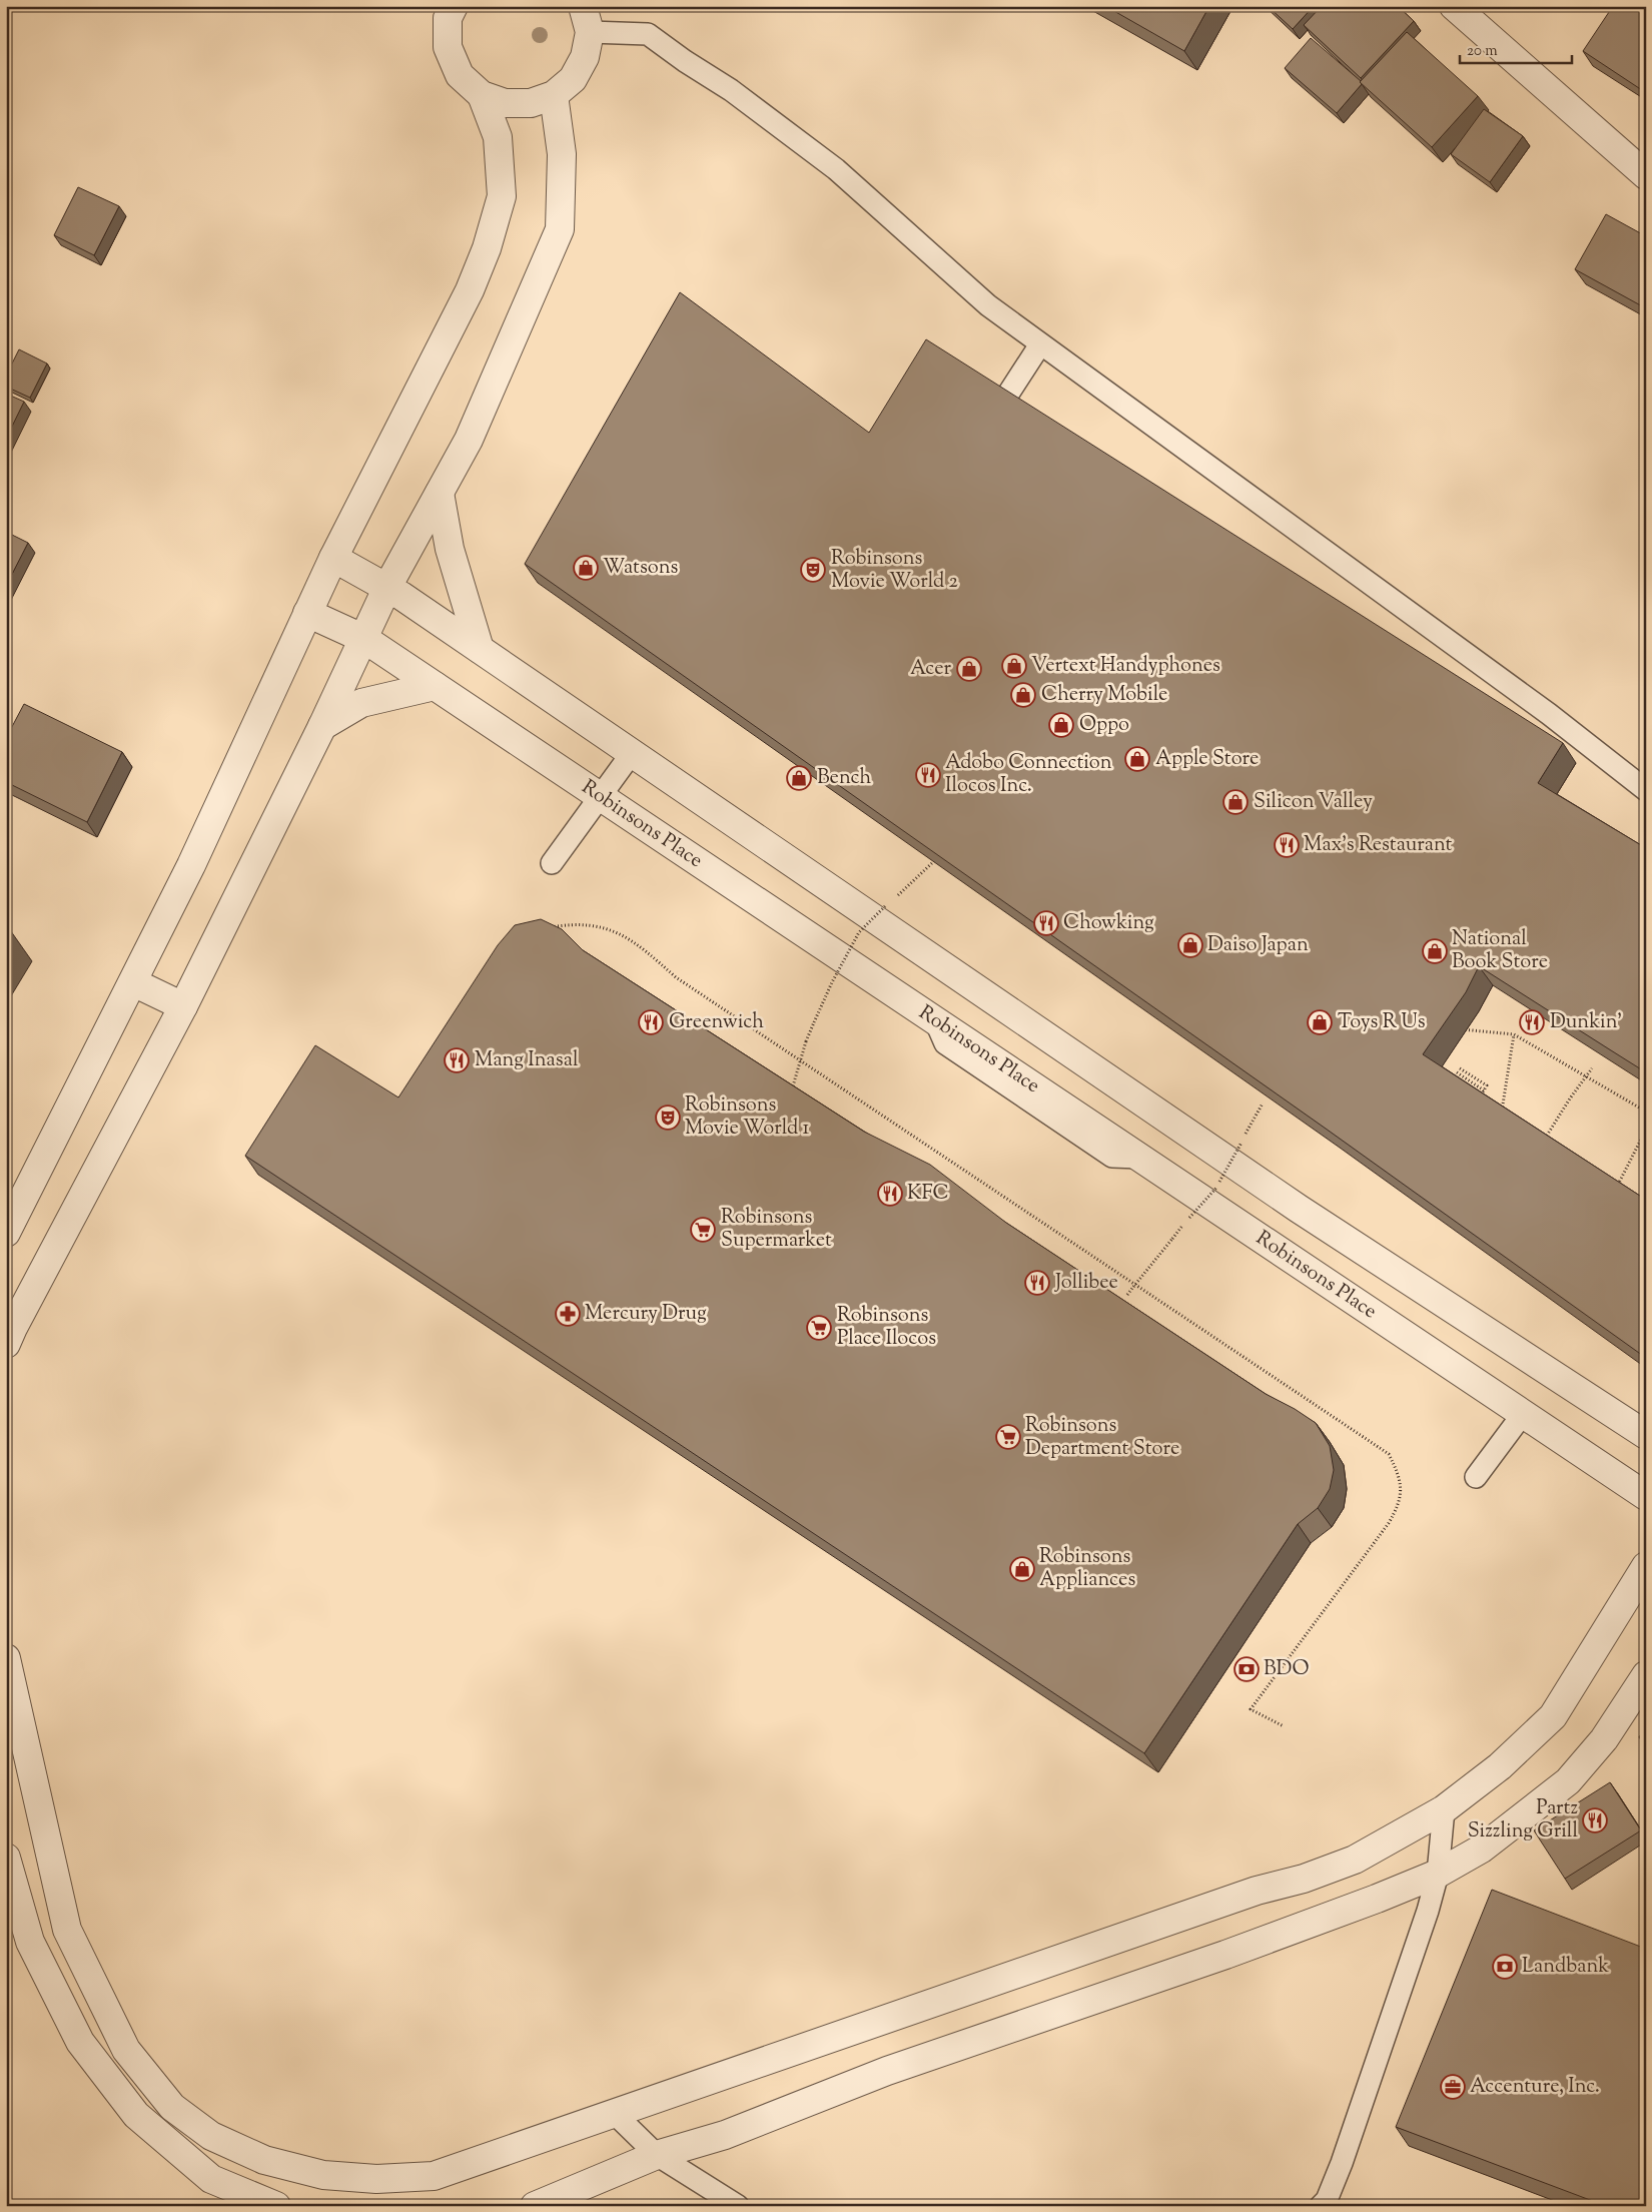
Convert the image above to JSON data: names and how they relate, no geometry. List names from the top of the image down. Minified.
{"streets":{"street":["Robinsons Place"]},"places":{"shop":["Watsons","Vertext Handyphones","Acer","Cherry Mobile","Oppo","Apple Store","Bench","Silicon Valley","Daiso Japan","National Book Store","Toys R Us","Robinsons Appliances"],"theatre":["Robinsons Movie World 2","Robinsons Movie World 1"],"restaurant":["Adobo Connection Ilocos Inc.","Max's Restaurant","Chowking","Greenwich","Dunkin'","Mang Inasal","KFC","Jollibee","Partz Sizzling Grill"],"supermarket":["Robinsons Supermarket","Robinsons Place Ilocos","Robinsons Department Store"],"pharmacy":["Mercury Drug"],"bank":["BDO","Landbank"],"office":["Accenture, Inc."]},"scale_bar":"20 m"}
